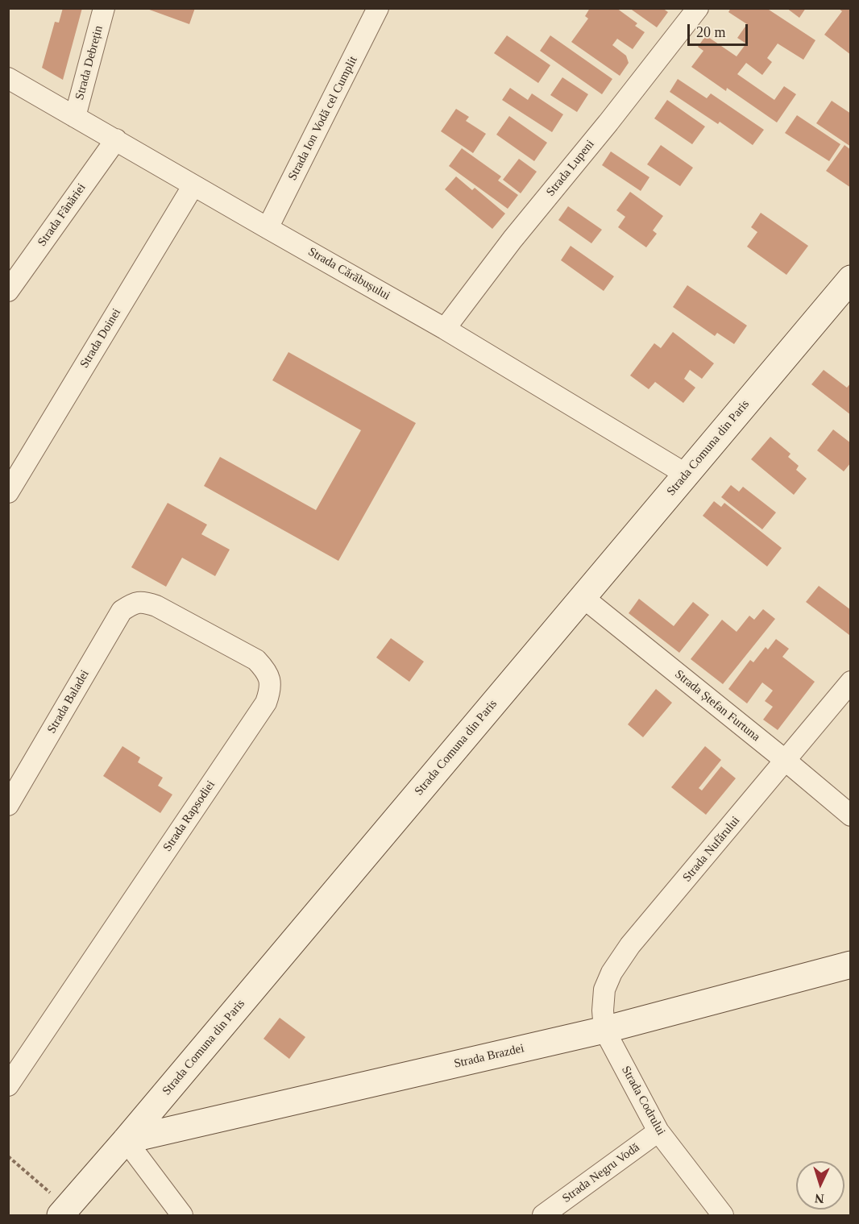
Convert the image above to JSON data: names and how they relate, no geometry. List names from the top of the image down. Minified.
{"streets":{"street":["Strada Debrețin","Strada Ion Vodă cel Cumplit","Strada Lupeni","Strada Fânăriei","Strada Cărăbușului","Strada Doinei","Strada Comuna din Paris","Strada Baladei","Strada Ștefan Furtuna","Strada Rapsodiei","Strada Nufărului","Strada Brazdei","Strada Codrului","Strada Negru Vodă"]},"crossings":[["Strada Debrețin","Strada Cărăbușului"],["Strada Ion Vodă cel Cumplit","Strada Cărăbușului"],["Strada Lupeni","Strada Cărăbușului"],["Strada Fânăriei","Strada Cărăbușului"],["Strada Cărăbușului","Strada Doinei"],["Strada Cărăbușului","Strada Comuna din Paris"],["Strada Comuna din Paris","Strada Ștefan Furtuna"],["Strada Comuna din Paris","Strada Brazdei"],["Strada Baladei","Strada Rapsodiei"],["Strada Ștefan Furtuna","Strada Nufărului"],["Strada Nufărului","Strada Brazdei"],["Strada Nufărului","Strada Codrului"],["Strada Brazdei","Strada Codrului"],["Strada Codrului","Strada Negru Vodă"]],"scale_bar":"20 m","north":"bottom"}
